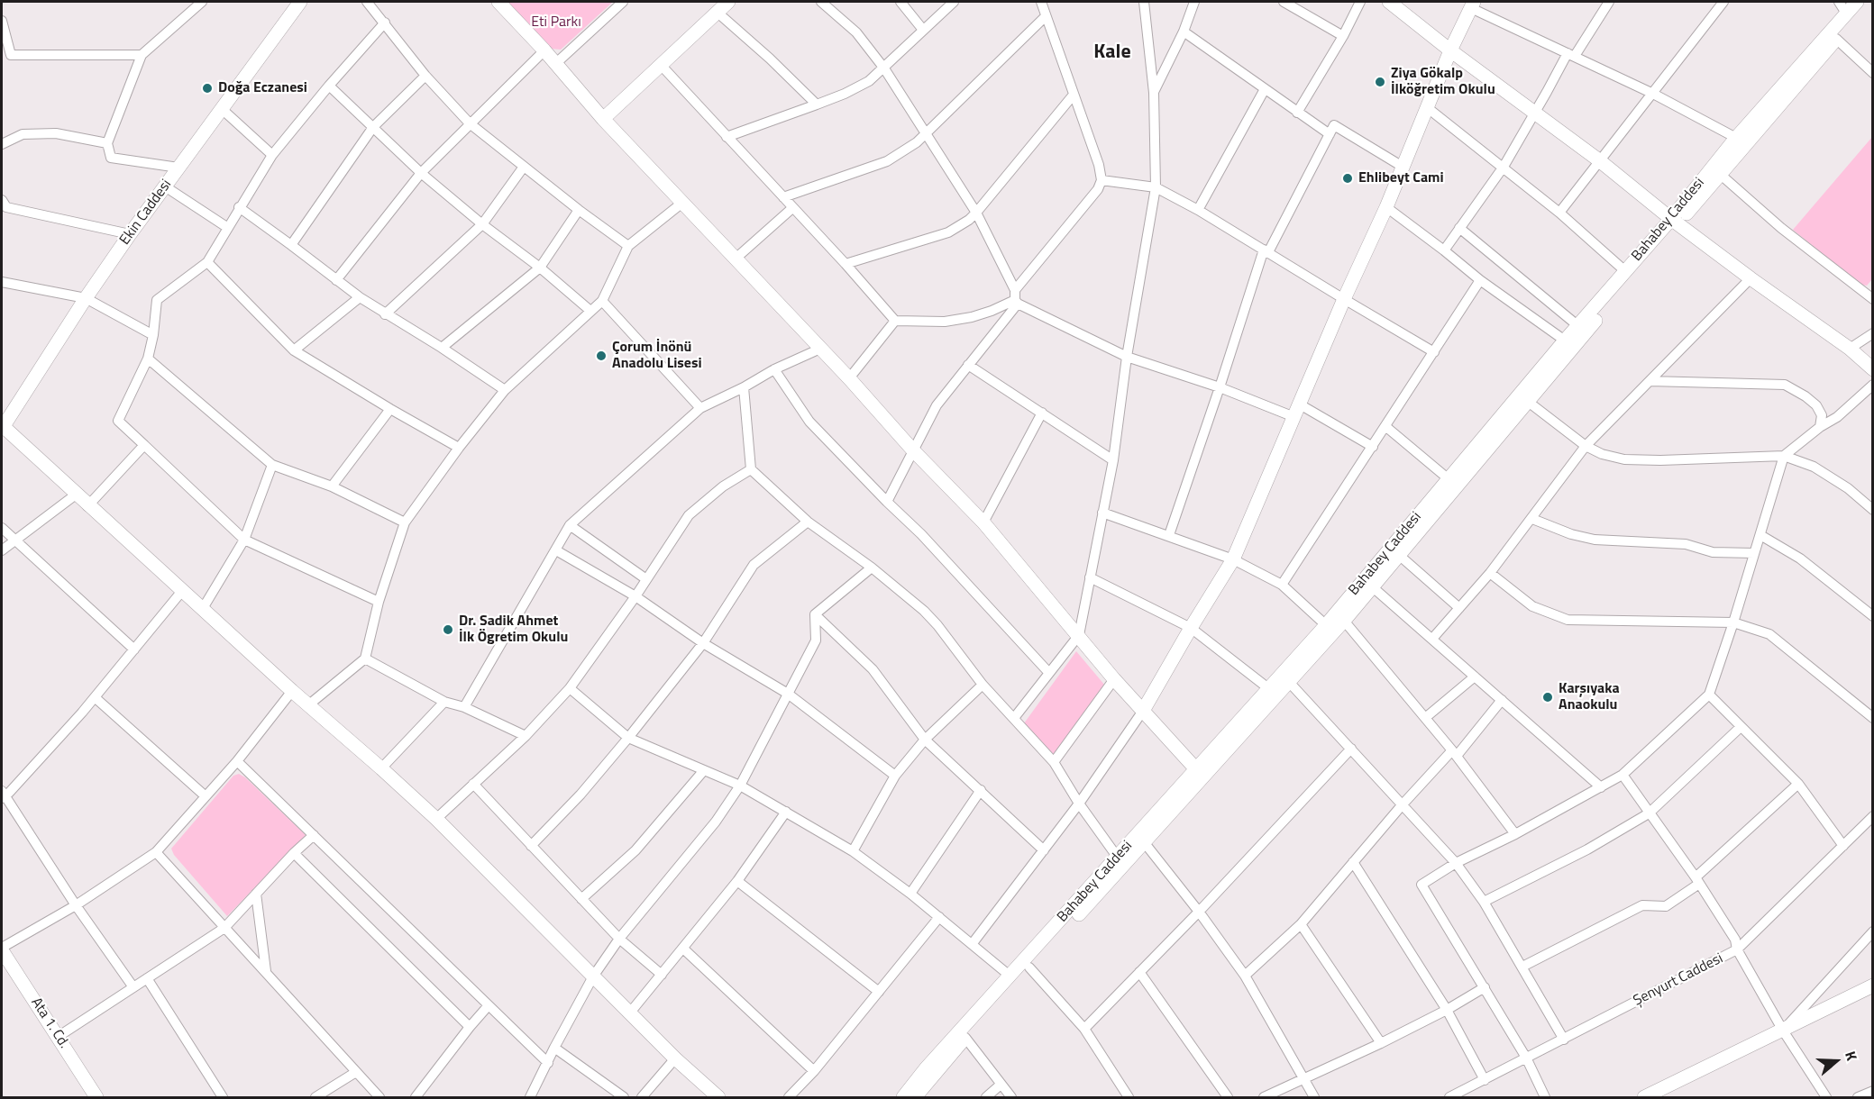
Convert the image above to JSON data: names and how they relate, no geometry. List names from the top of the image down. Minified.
{"streets":{"street":["Ekin Caddesi","Bahabey Caddesi","Şenyurt Caddesi","Ata 1. Cd."]},"districts":["Kale"],"parks":["Eti Parkı"],"places":["Ziya Gökalp İlköğretim Okulu","Doğa Eczanesi","Ehlibeyt Cami","Çorum İnönü Anadolu Lisesi","Dr. Sadik Ahmet İlk Ögretim Okulu","Karşıyaka Anaokulu"],"north":"right"}
